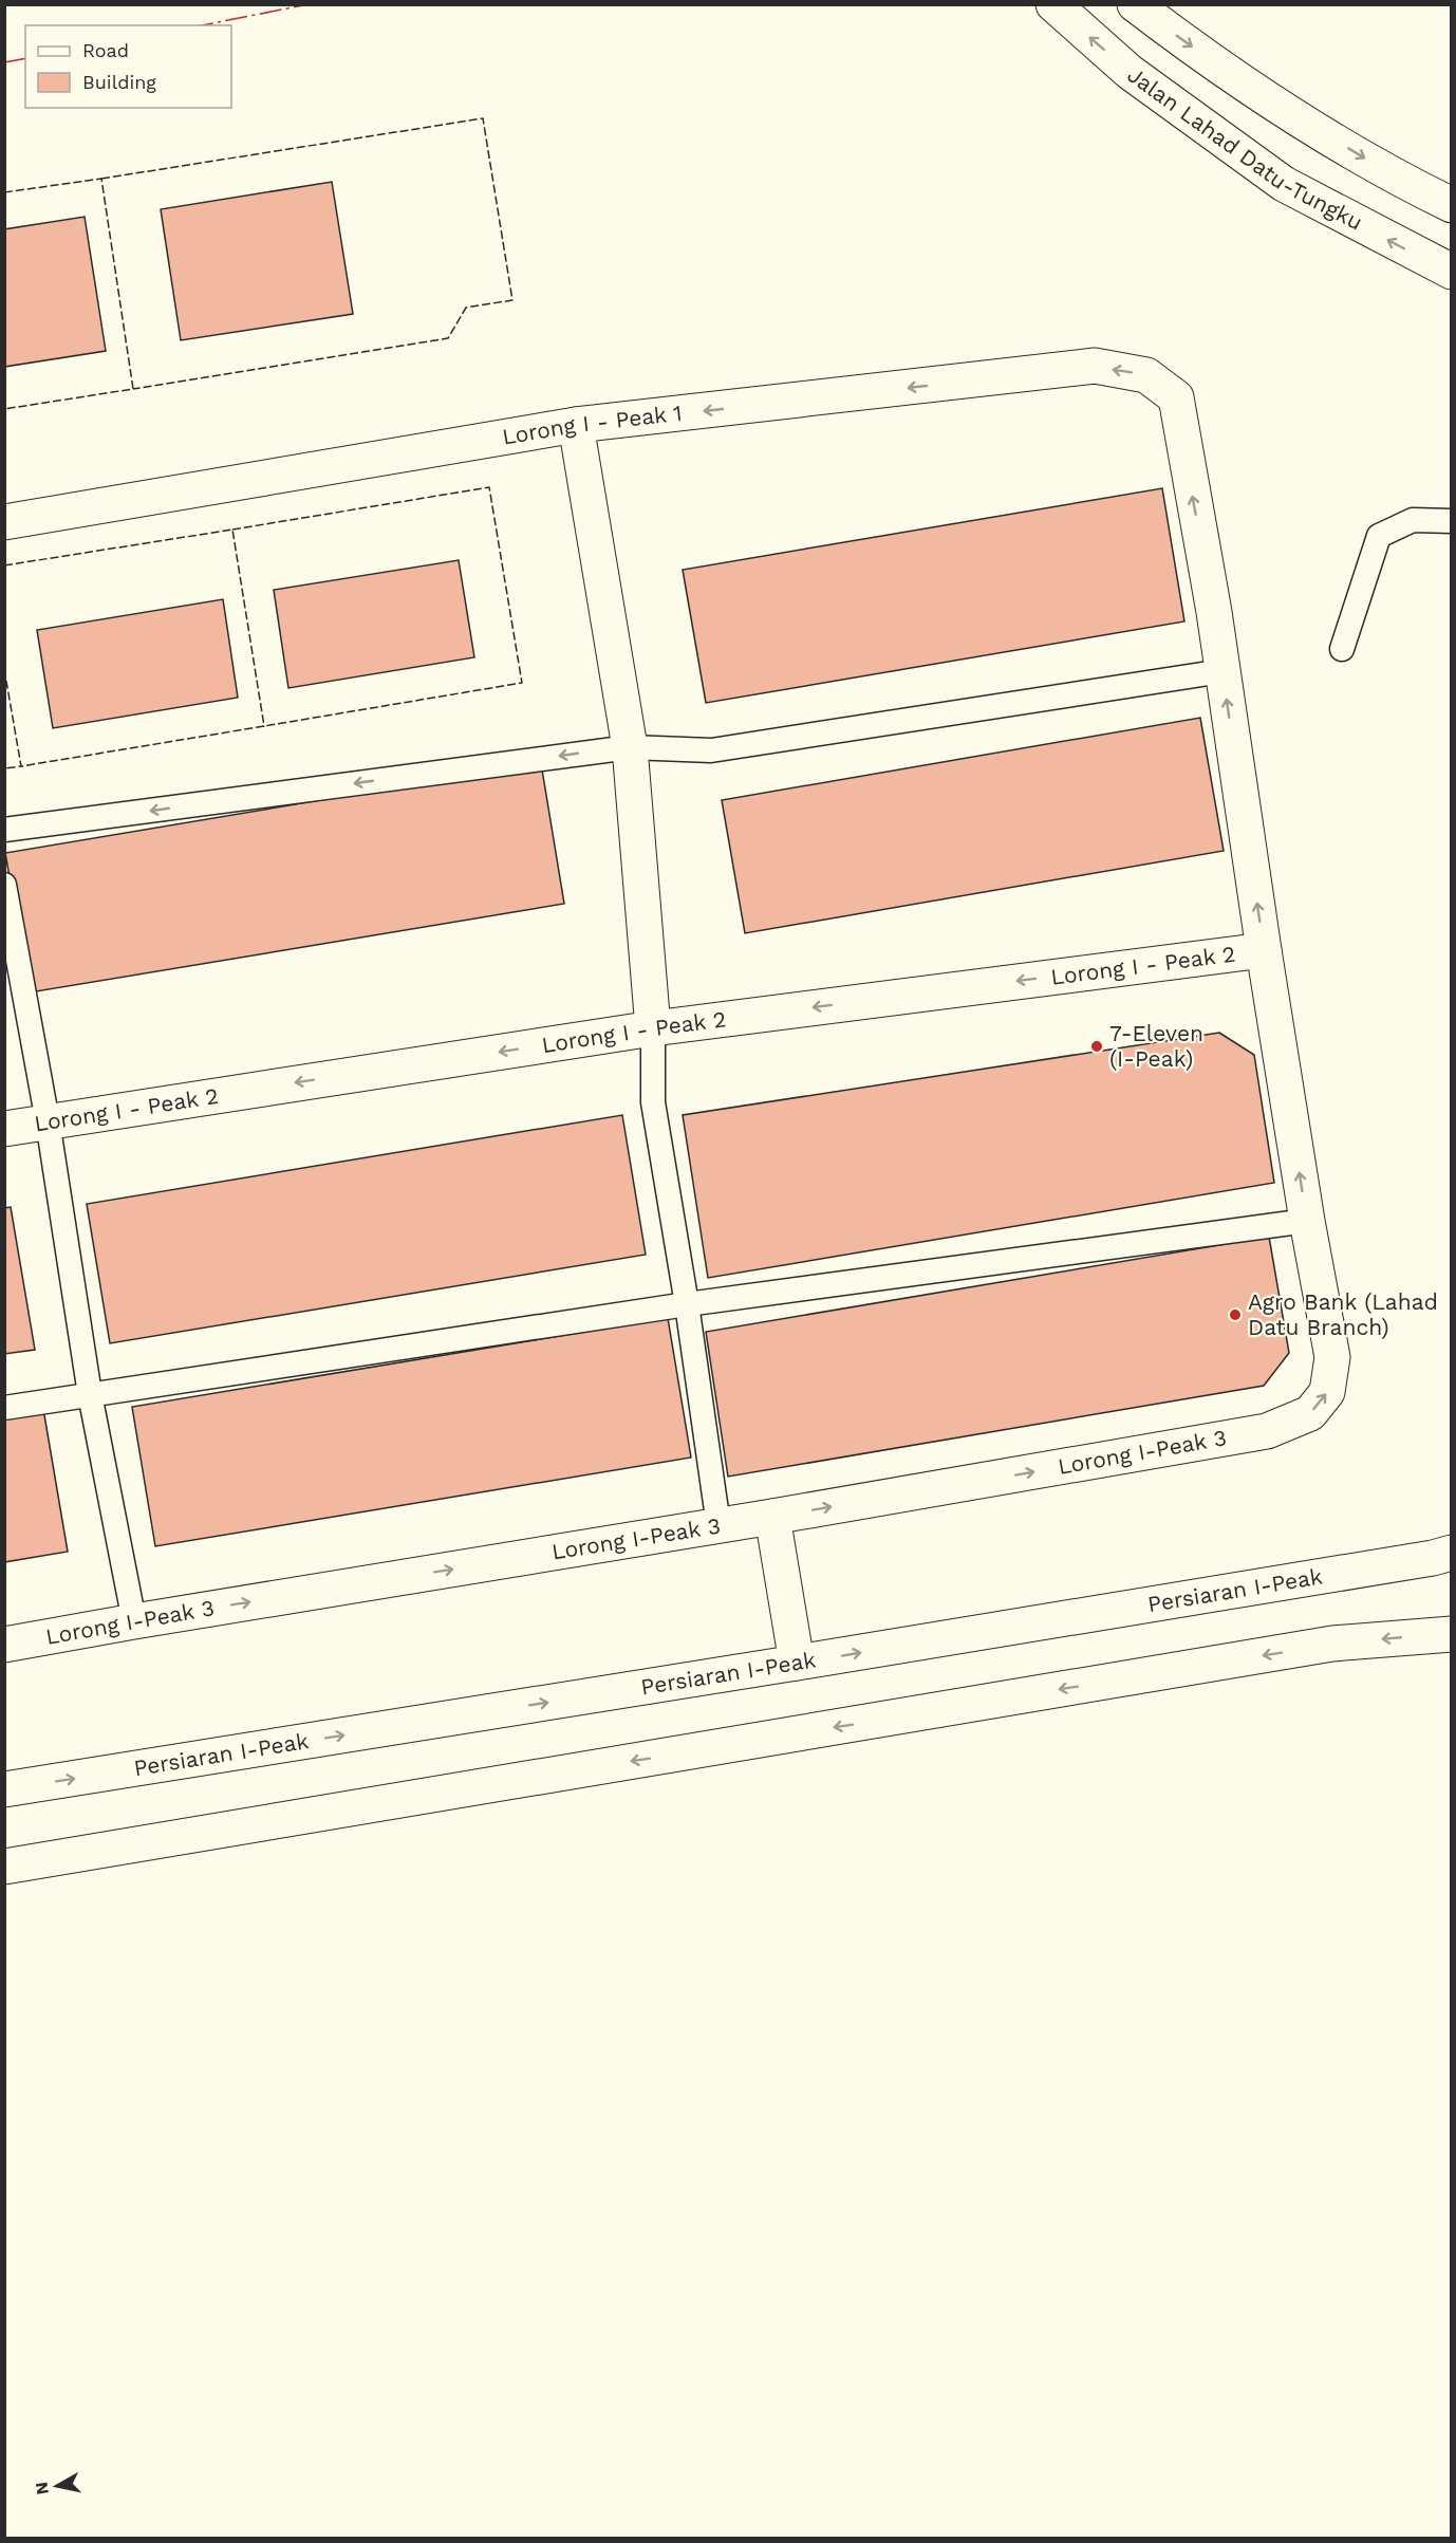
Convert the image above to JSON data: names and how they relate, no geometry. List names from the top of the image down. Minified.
{"streets":{"street":["Jalan Lahad Datu-Tungku","Lorong I - Peak 1","Lorong I - Peak 2","Lorong I-Peak 3","Persiaran I-Peak"]},"crossings":[["Lorong I - Peak 1","Lorong I-Peak 3"],["Lorong I - Peak 2","Lorong I-Peak 3"]],"one_way":["Lorong I - Peak 1","Lorong I - Peak 2"],"places":["7-Eleven (I-Peak)","Agro Bank (Lahad Datu Branch)"],"legend":["Road","Building"],"north":"left"}
